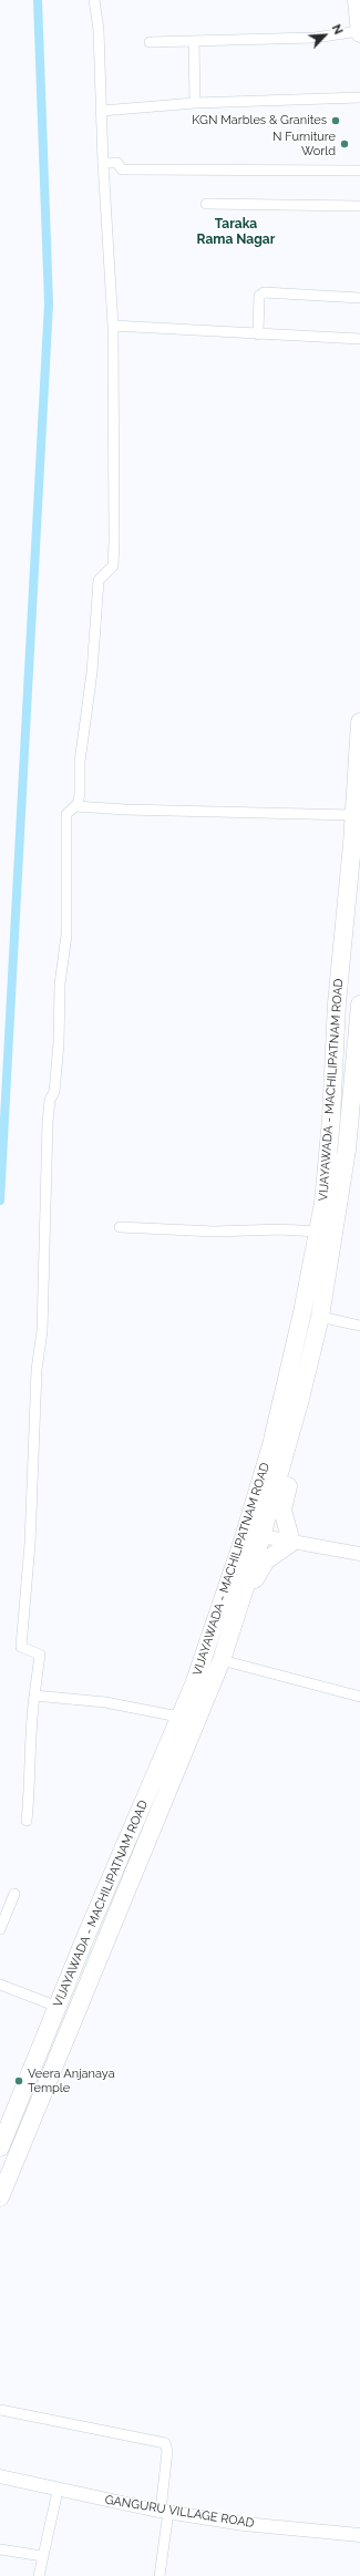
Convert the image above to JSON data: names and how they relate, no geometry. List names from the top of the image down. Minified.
{"streets":{"highway":["VIJAYAWADA - MACHILIPATNAM ROAD"],"street":["GANGURU VILLAGE ROAD"]},"districts":["Taraka Rama Nagar"],"places":["KGN Marbles & Granites","N Furniture World","Veera Anjanaya Temple"],"north":"top right"}
